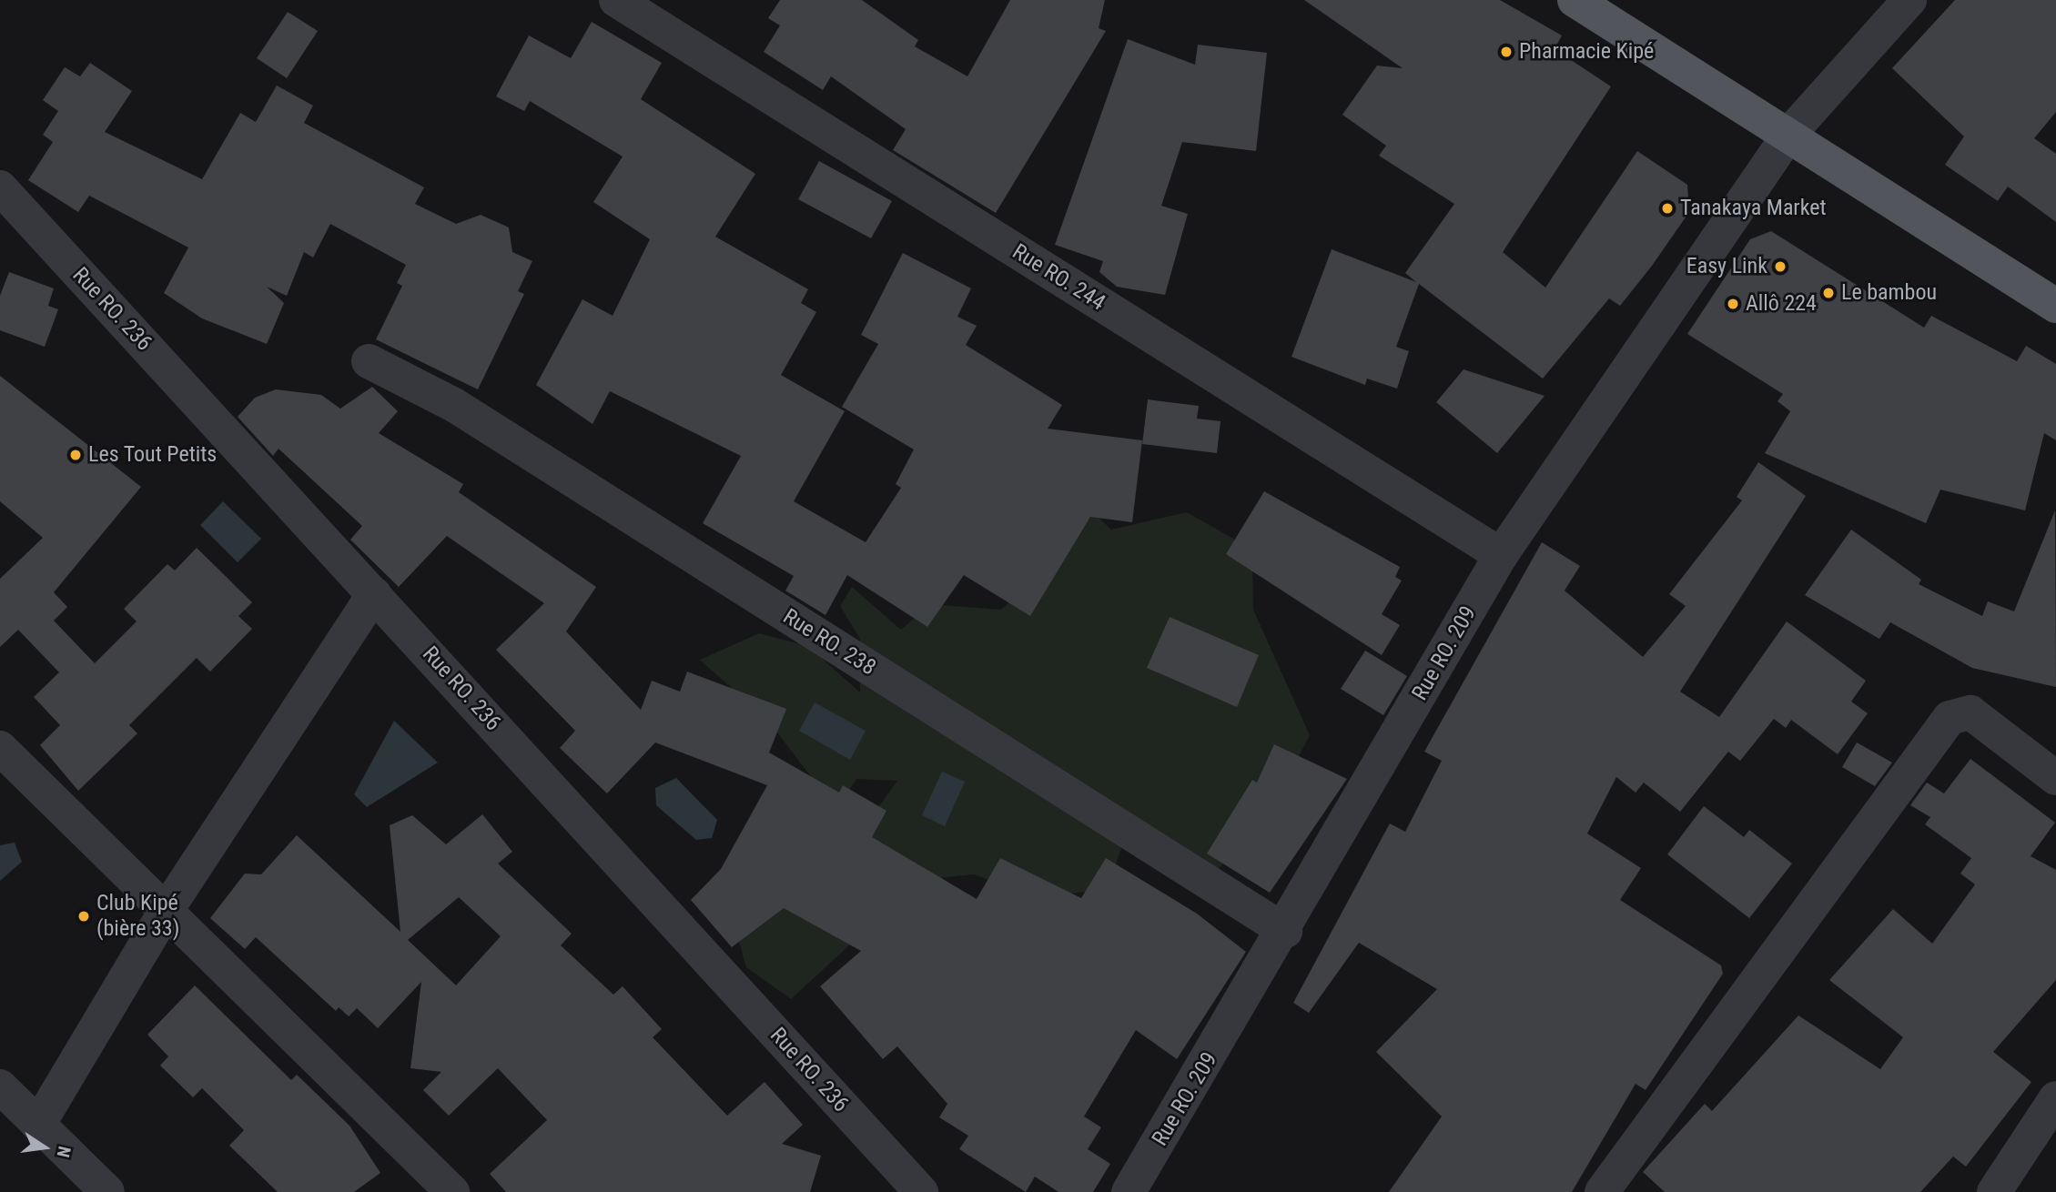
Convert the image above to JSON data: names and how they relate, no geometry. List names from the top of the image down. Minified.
{"streets":{"street":["Rue RO. 244","Rue RO. 236","Rue RO. 238","Rue RO. 209"]},"crossings":[["Rue RO. 244","Rue RO. 209"],["Rue RO. 238","Rue RO. 209"]],"places":["Pharmacie Kipé","Tanakaya Market","Easy Link","Le bambou","Allô 224","Les Tout Petits","Club Kipé (bière 33)"],"north":"right"}
